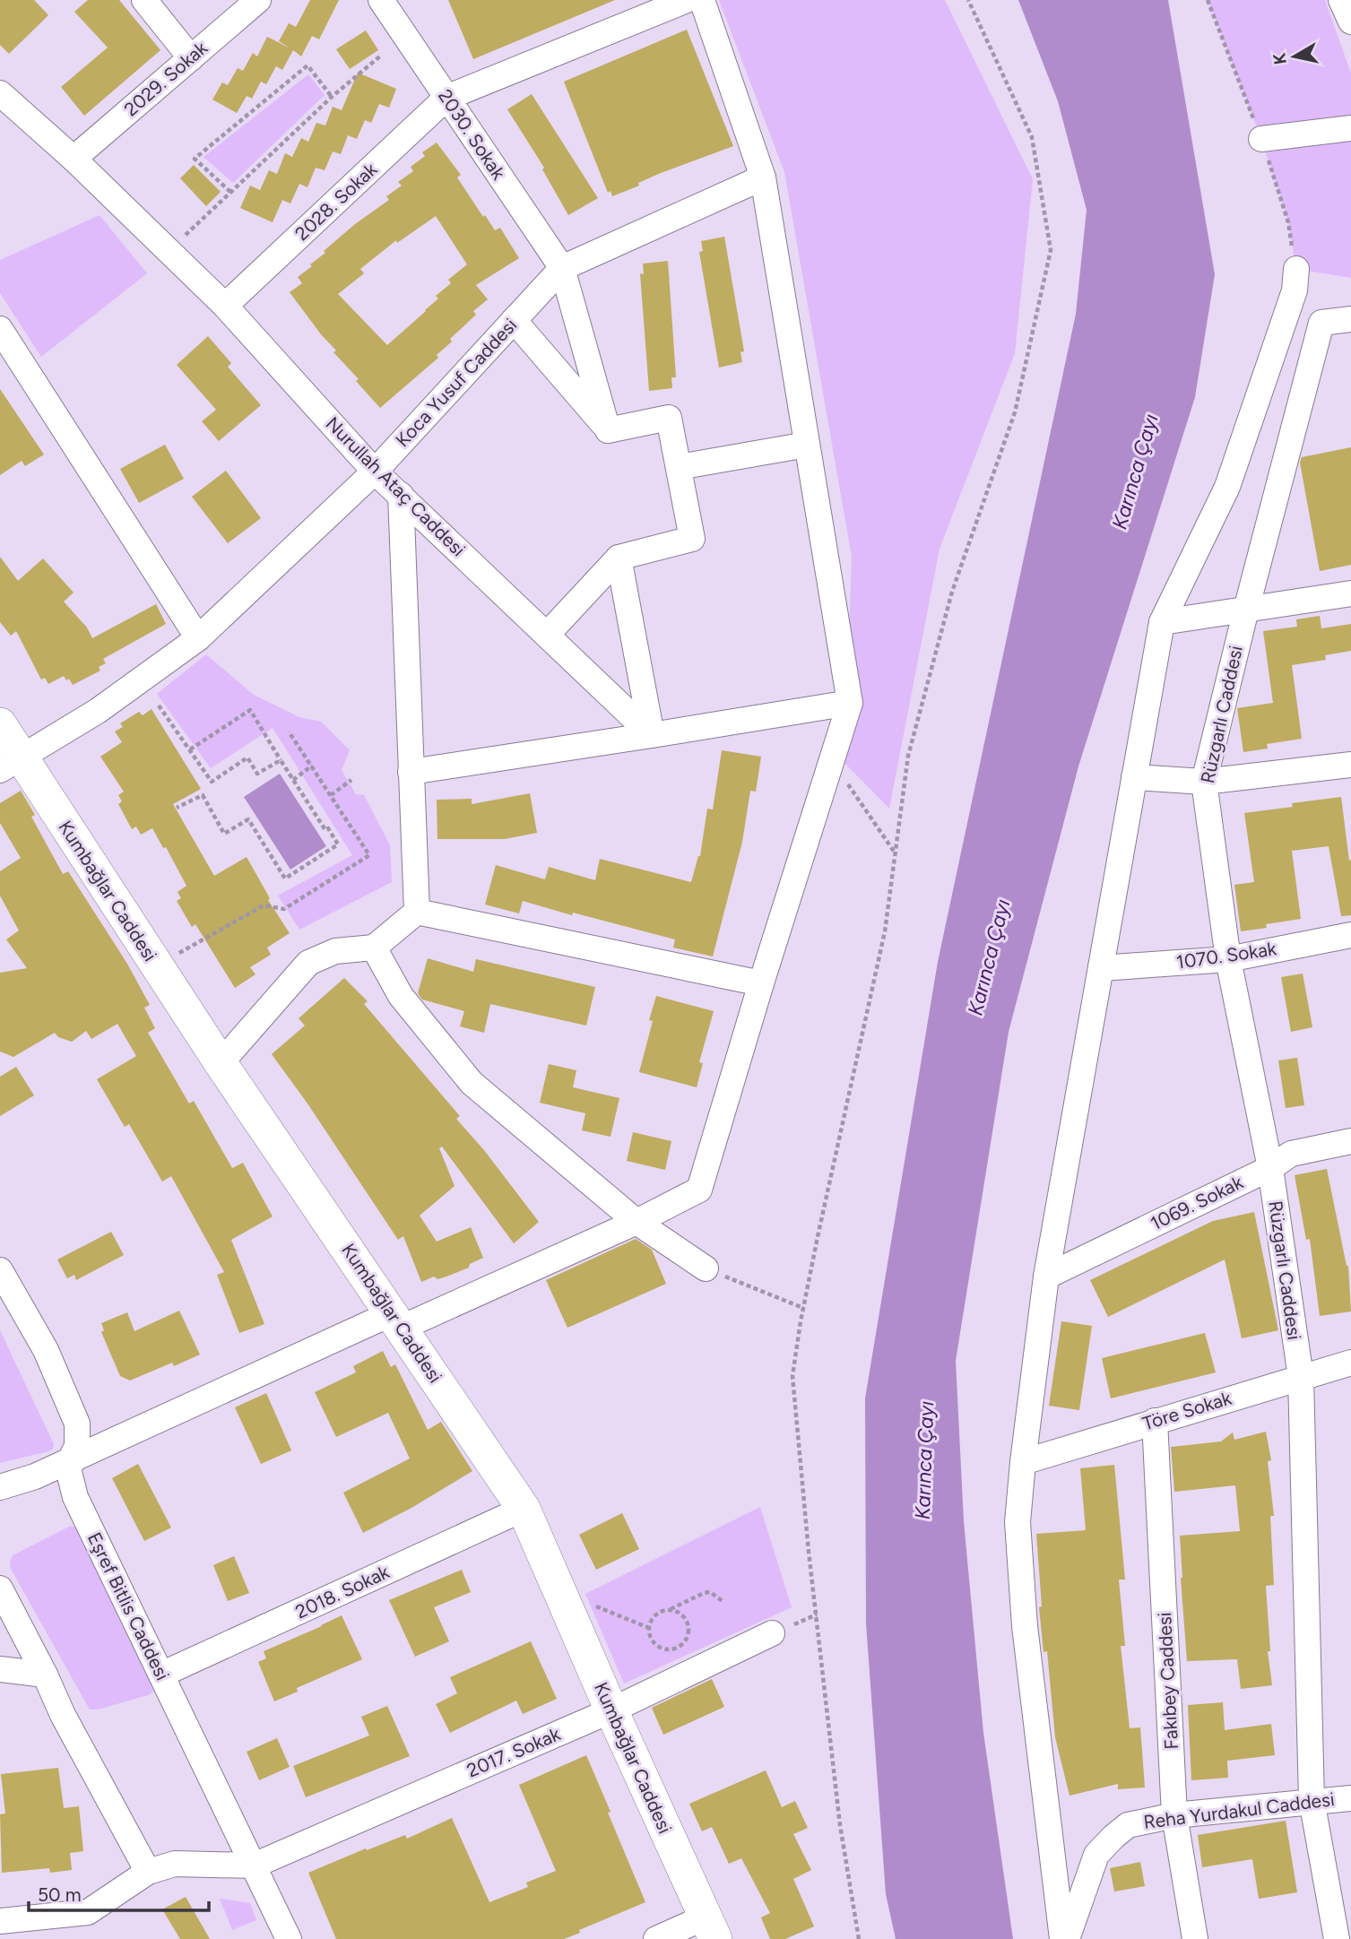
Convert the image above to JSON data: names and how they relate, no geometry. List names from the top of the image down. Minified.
{"streets":{"main road":["Kumbağlar Caddesi"],"street":["2029. Sokak","2030. Sokak","2028. Sokak","Koca Yusuf Caddesi","Nurullah Ataç Caddesi","Rüzgarlı Caddesi","1070. Sokak","1069. Sokak","Töre Sokak","2018. Sokak","Eşref Bitlis Caddesi","Fakıbey Caddesi","2017. Sokak","Reha Yurdakul Caddesi"]},"crossings":[["2029. Sokak","Nurullah Ataç Caddesi"],["2030. Sokak","2028. Sokak"],["2030. Sokak","Koca Yusuf Caddesi"],["2028. Sokak","Nurullah Ataç Caddesi"],["Koca Yusuf Caddesi","Nurullah Ataç Caddesi"],["Koca Yusuf Caddesi","Kumbağlar Caddesi"],["Rüzgarlı Caddesi","1070. Sokak"],["Rüzgarlı Caddesi","1069. Sokak"],["Rüzgarlı Caddesi","Töre Sokak"],["Rüzgarlı Caddesi","Reha Yurdakul Caddesi"],["Kumbağlar Caddesi","2018. Sokak"],["Kumbağlar Caddesi","2017. Sokak"],["Töre Sokak","Fakıbey Caddesi"],["2018. Sokak","Eşref Bitlis Caddesi"],["Eşref Bitlis Caddesi","2017. Sokak"],["Fakıbey Caddesi","Reha Yurdakul Caddesi"]],"water":["Karınca Çayı"],"scale_bar":"50 m","north":"left"}
